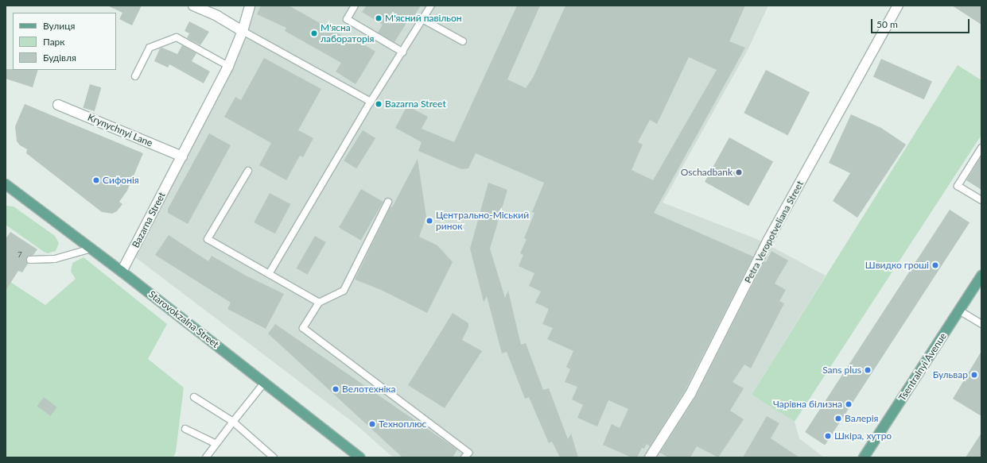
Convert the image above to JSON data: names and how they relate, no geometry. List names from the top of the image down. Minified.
{"streets":{"main road":["Starovokzalna Street","Tsentralnyi Avenue"],"street":["Krynychnyi Lane","Bazarna Street","Petra Veropotveliana Street"]},"crossings":[["Krynychnyi Lane","Bazarna Street"],["Bazarna Street","Starovokzalna Street"]],"places":["М'ясний павільон","М'ясна лабораторія","Bazarna Street","Oschadbank","Сифонія","Центрально-Міський ринок","Швидко гроші","Sans plus","Бульвар","Велотехніка","Чарівна білизна","Валерія","Техноплюс","Шкіра, хутро"],"house_numbers":["7"],"legend":["Вулиця","Парк","Будівля"],"scale_bar":"50 m"}
